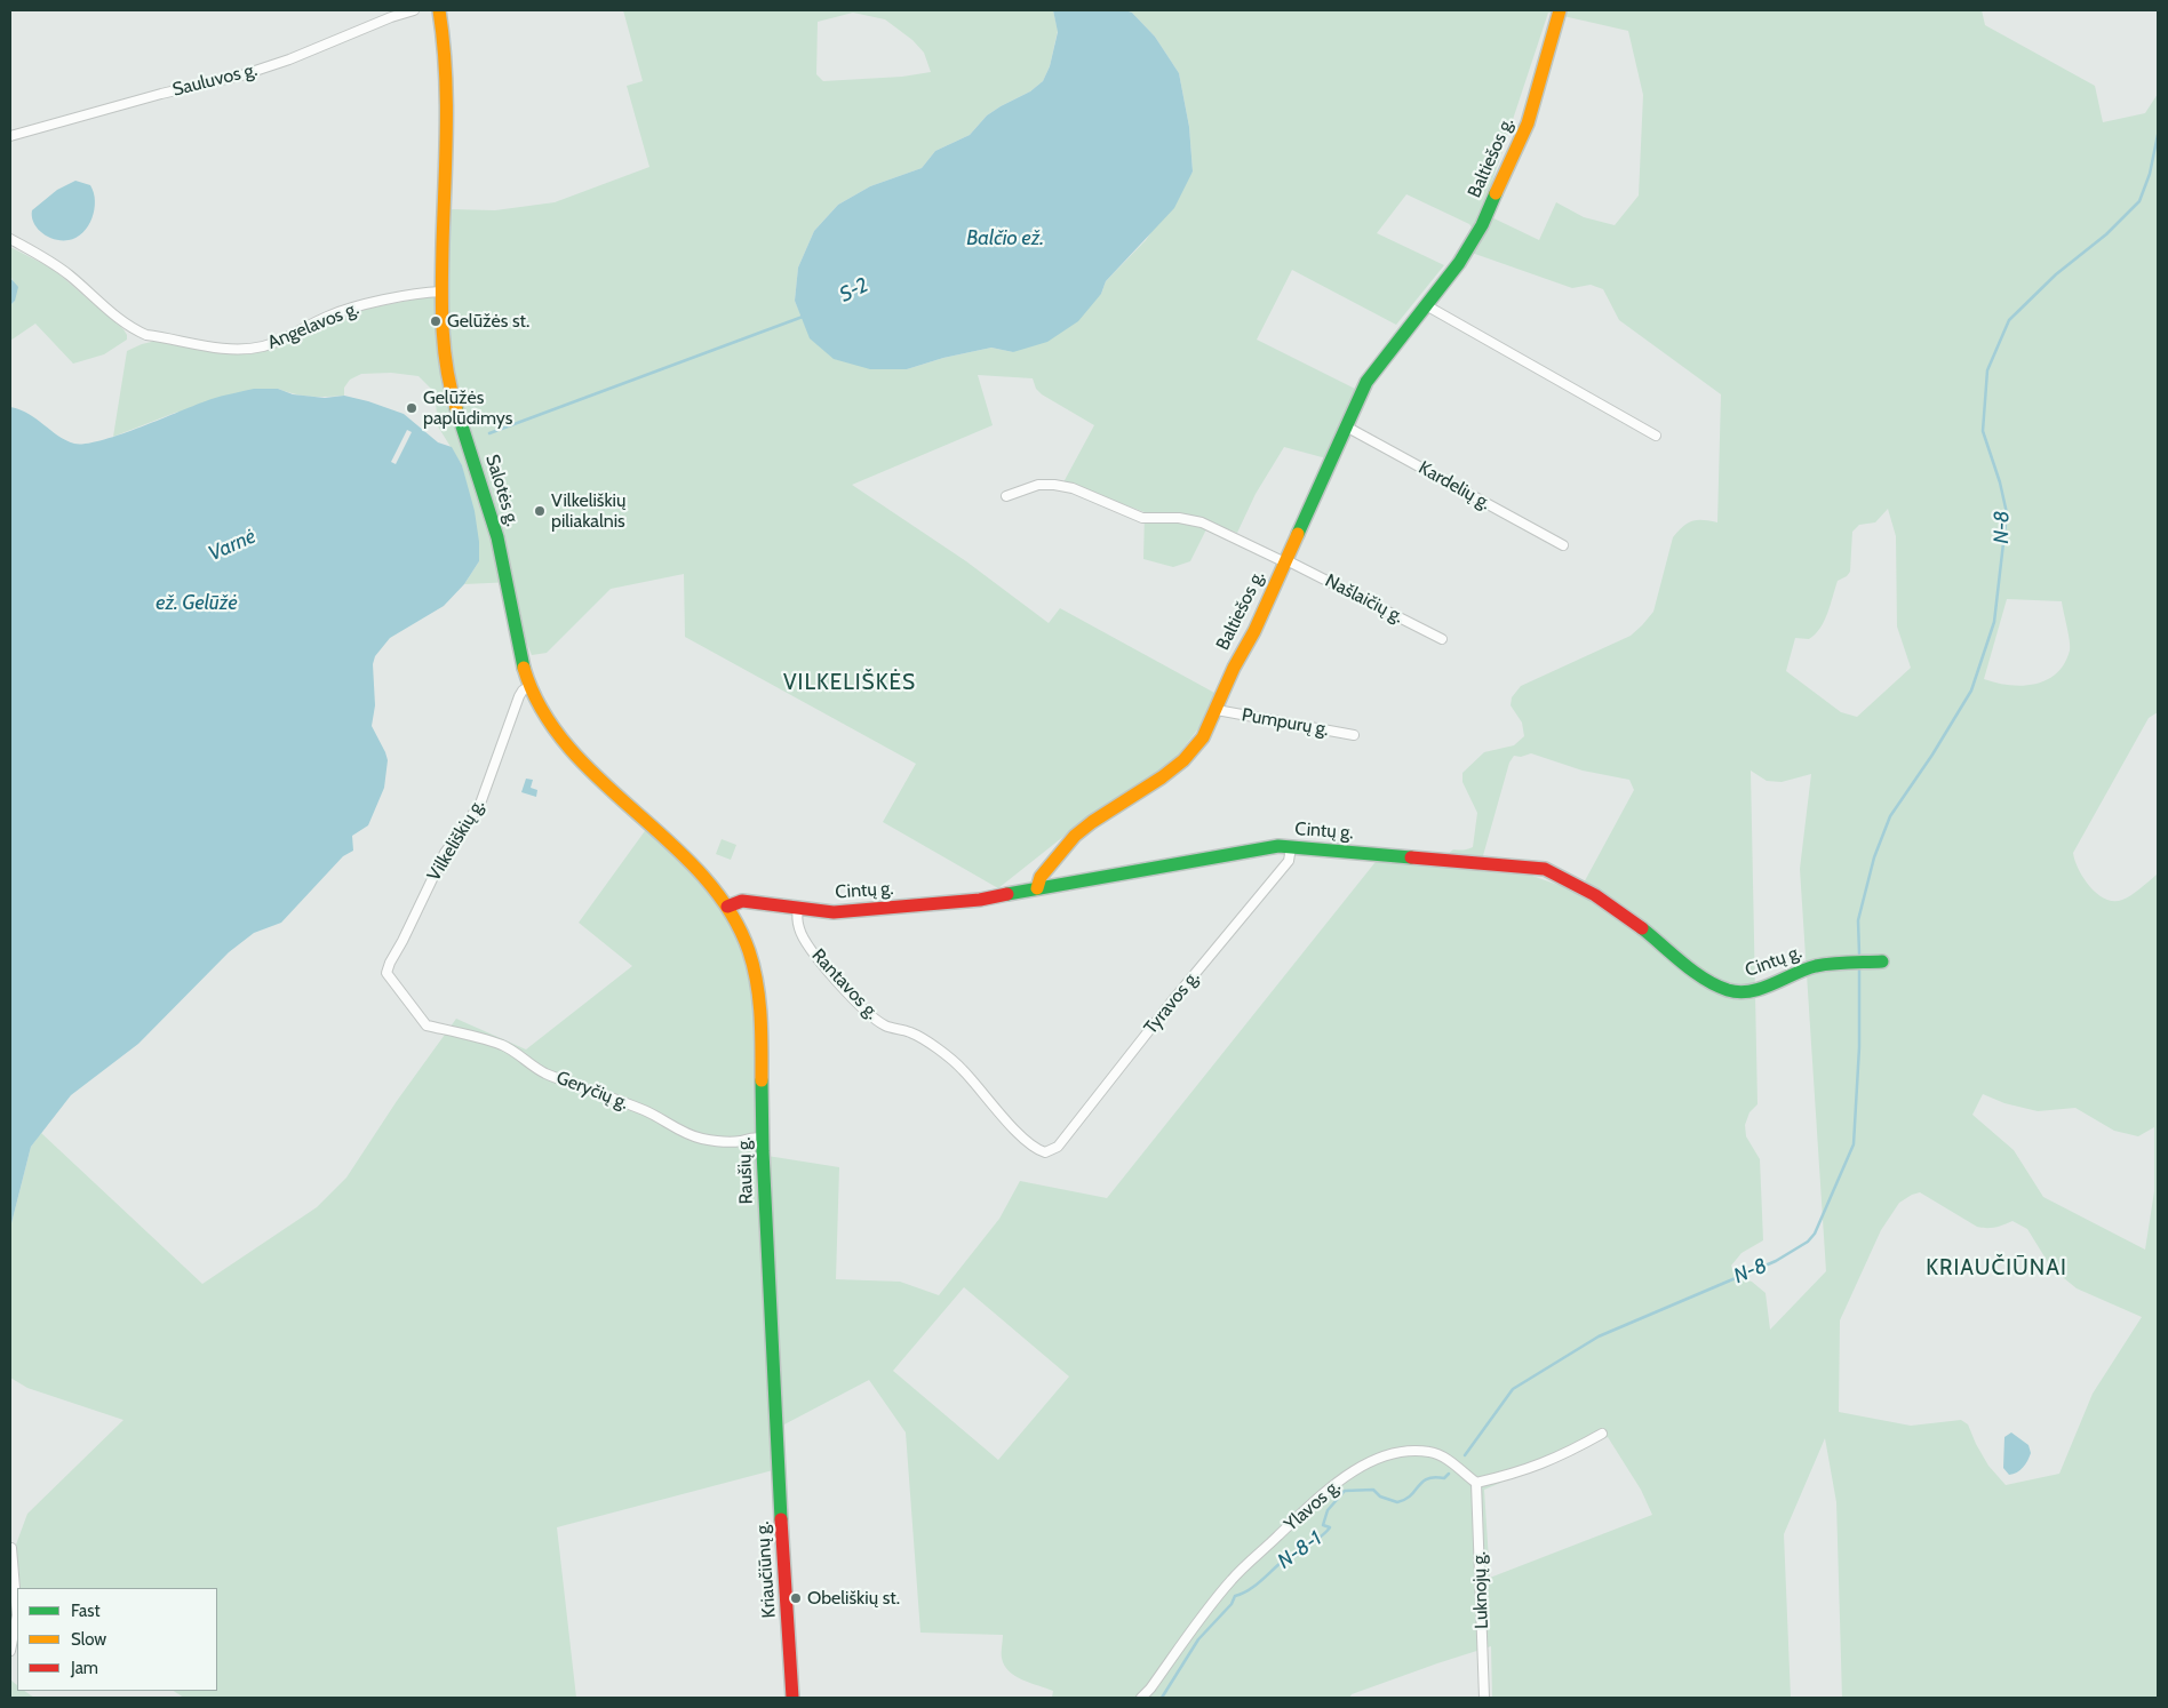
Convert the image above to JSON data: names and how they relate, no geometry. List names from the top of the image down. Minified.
{"streets":{"street":["Sauluvos g.","Baltiešos g.","Angelavos g.","Kardelių g.","Salotės g.","Našlaičių g.","Pumpurų g.","Cintų g.","Vilkeliškių g.","Rantavos g.","Tyravos g.","Geryčių g.","Raušių g.","Ylavos g.","Kriaučiūnų g.","Luknojų g."]},"crossings":[["Baltiešos g.","Kardelių g."],["Baltiešos g.","Našlaičių g."],["Baltiešos g.","Pumpurų g."],["Baltiešos g.","Cintų g."],["Angelavos g.","Salotės g."],["Salotės g.","Cintų g."],["Salotės g.","Vilkeliškių g."],["Salotės g.","Raušių g."],["Cintų g.","Rantavos g."],["Cintų g.","Tyravos g."],["Cintų g.","Raušių g."],["Vilkeliškių g.","Geryčių g."],["Rantavos g.","Tyravos g."],["Geryčių g.","Raušių g."],["Raušių g.","Kriaučiūnų g."],["Ylavos g.","Luknojų g."]],"districts":["VILKELIŠKĖS","KRIAUČIŪNAI"],"water":["Balčio ež.","S-2","N-8","Varnė","ež. Gelūžė","N-8-1"],"places":["Gelūžės st.","Gelūžės paplūdimys","Vilkeliškių piliakalnis","Obeliškių st."],"legend":["Fast","Slow","Jam"]}
